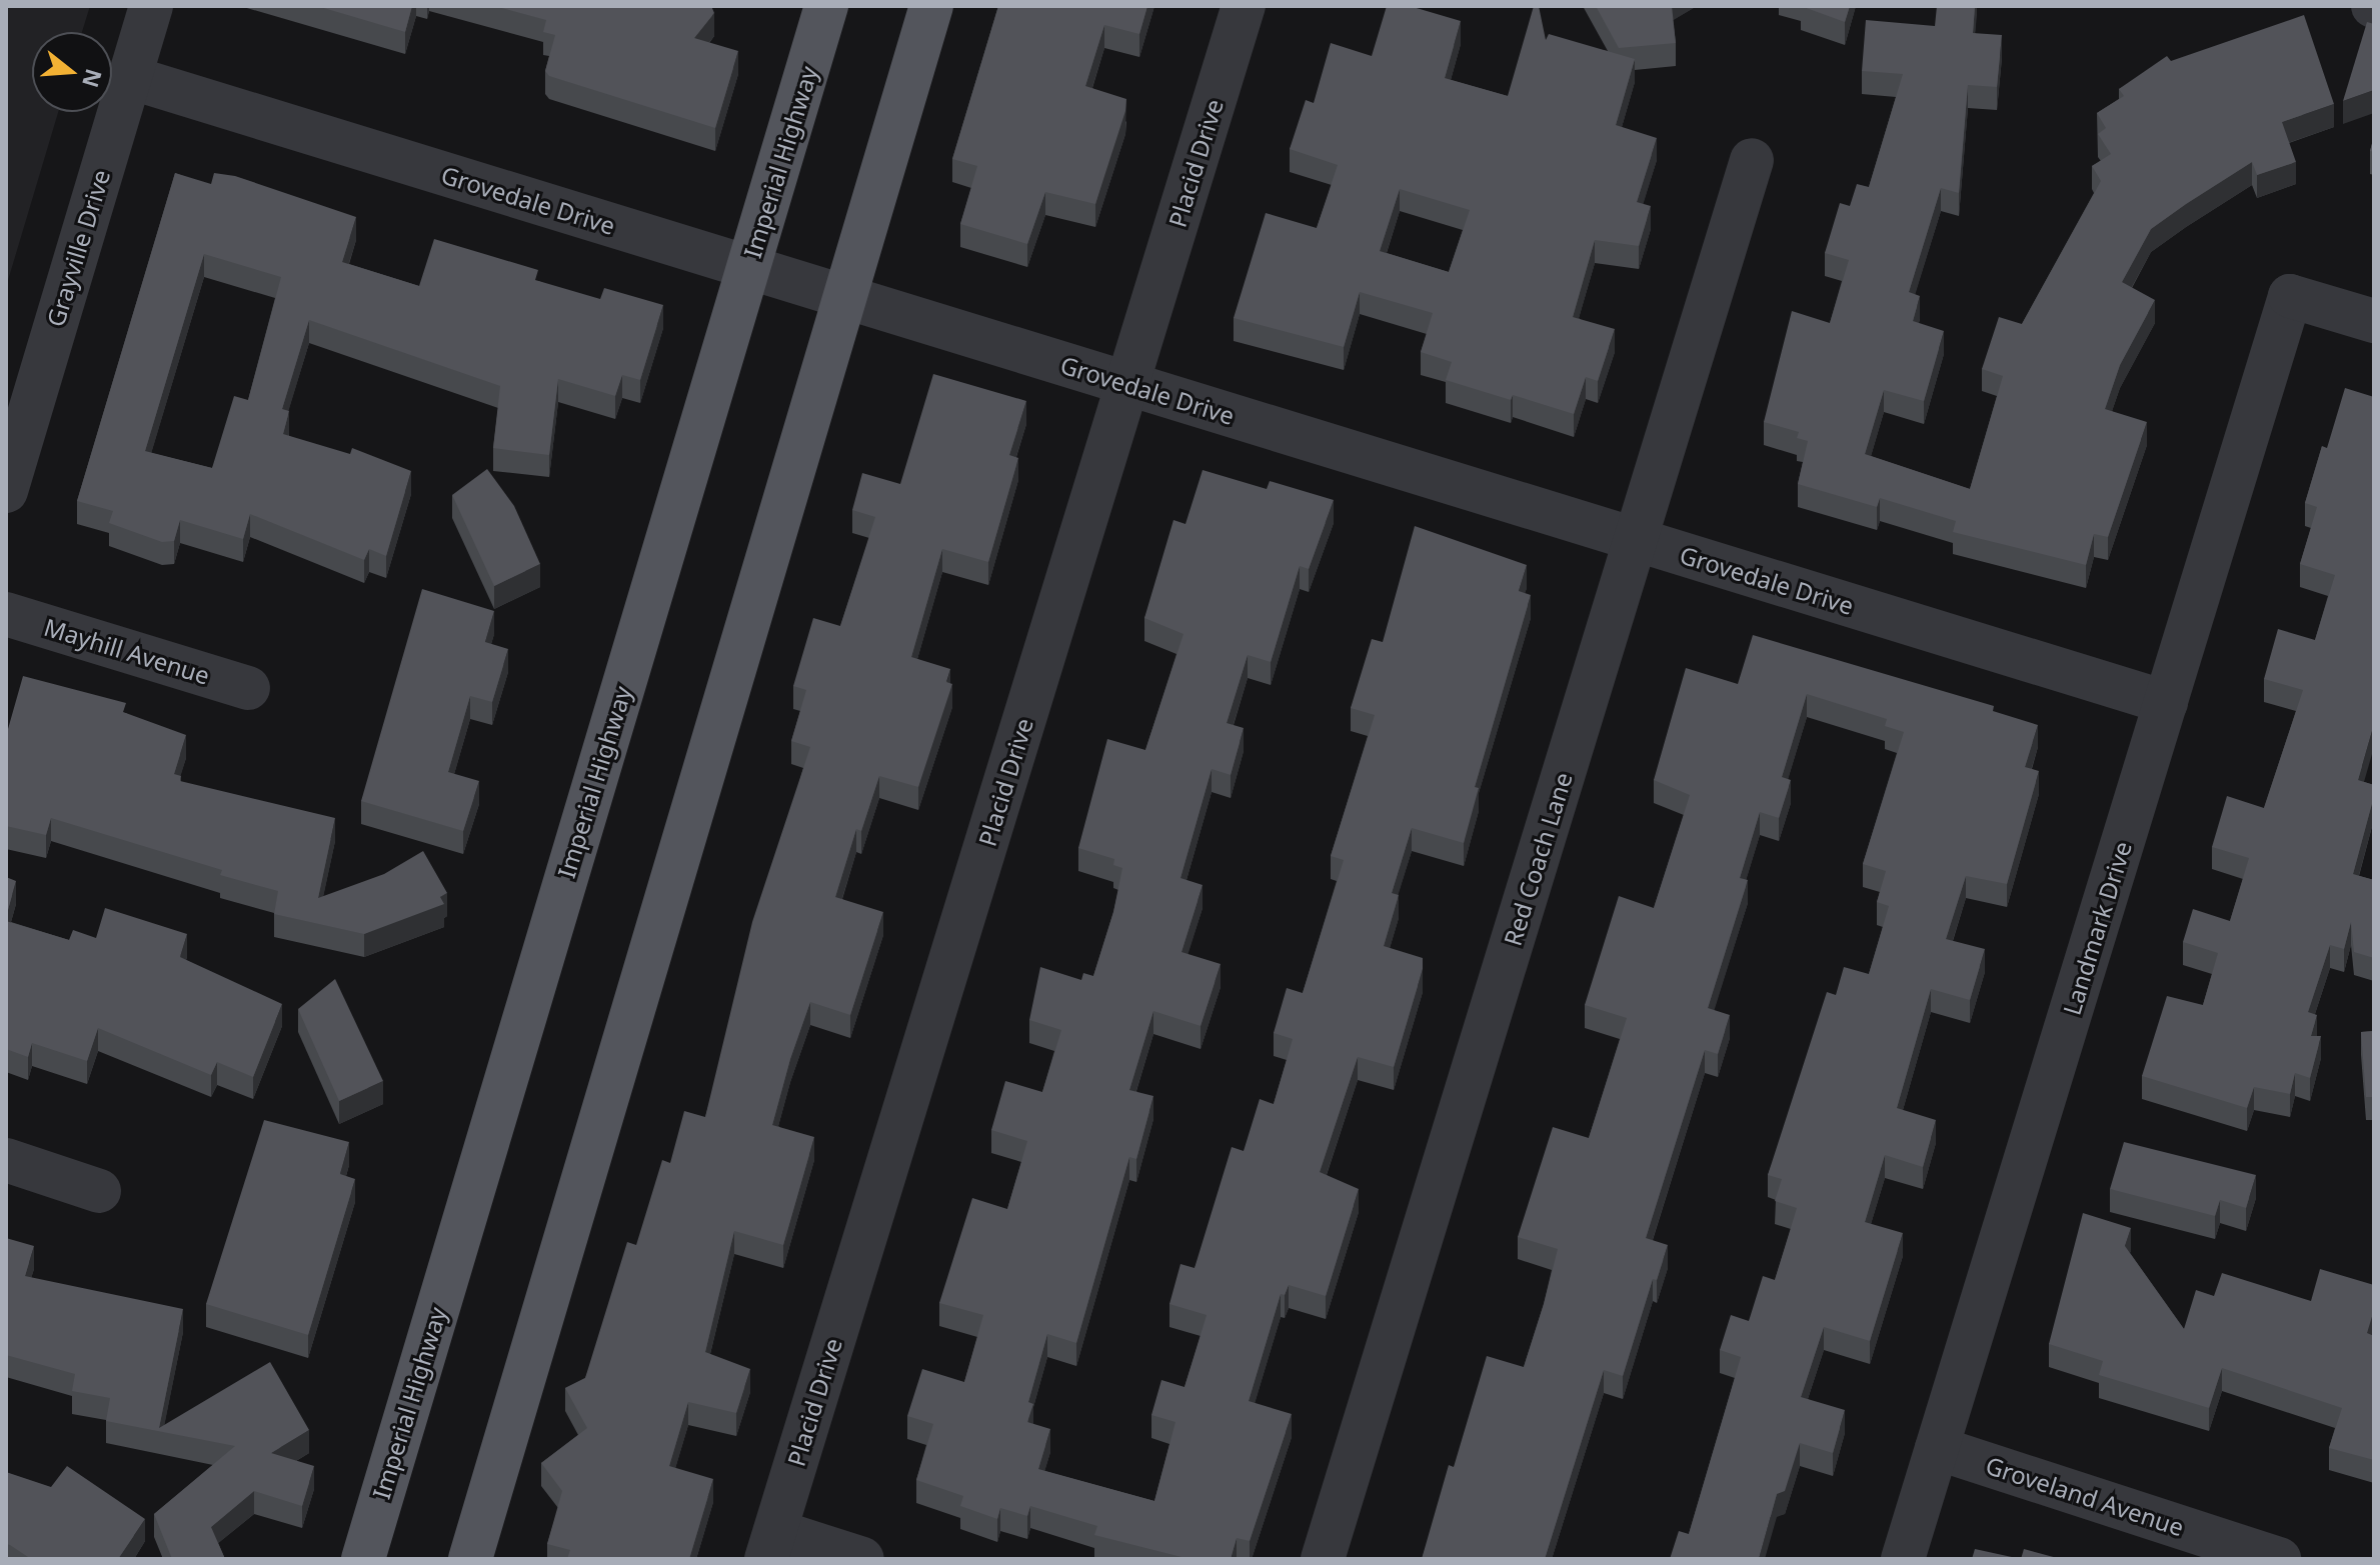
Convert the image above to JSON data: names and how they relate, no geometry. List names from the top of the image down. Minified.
{"streets":{"main road":["Imperial Highway"],"street":["Placid Drive","Grovedale Drive","Grayville Drive","Mayhill Avenue","Red Coach Lane","Landmark Drive","Groveland Avenue"]},"crossings":[["Imperial Highway","Grovedale Drive"],["Placid Drive","Grovedale Drive"],["Grovedale Drive","Grayville Drive"],["Grovedale Drive","Red Coach Lane"],["Grovedale Drive","Landmark Drive"],["Landmark Drive","Groveland Avenue"]],"north":"right"}
